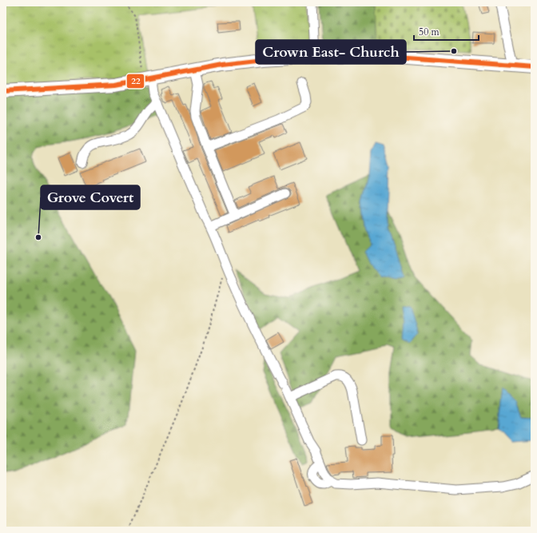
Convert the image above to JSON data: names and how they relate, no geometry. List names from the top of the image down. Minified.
{"places":["Crown East- Church","Grove Covert"],"lines":["transit line 22"],"scale_bar":"50 m"}
